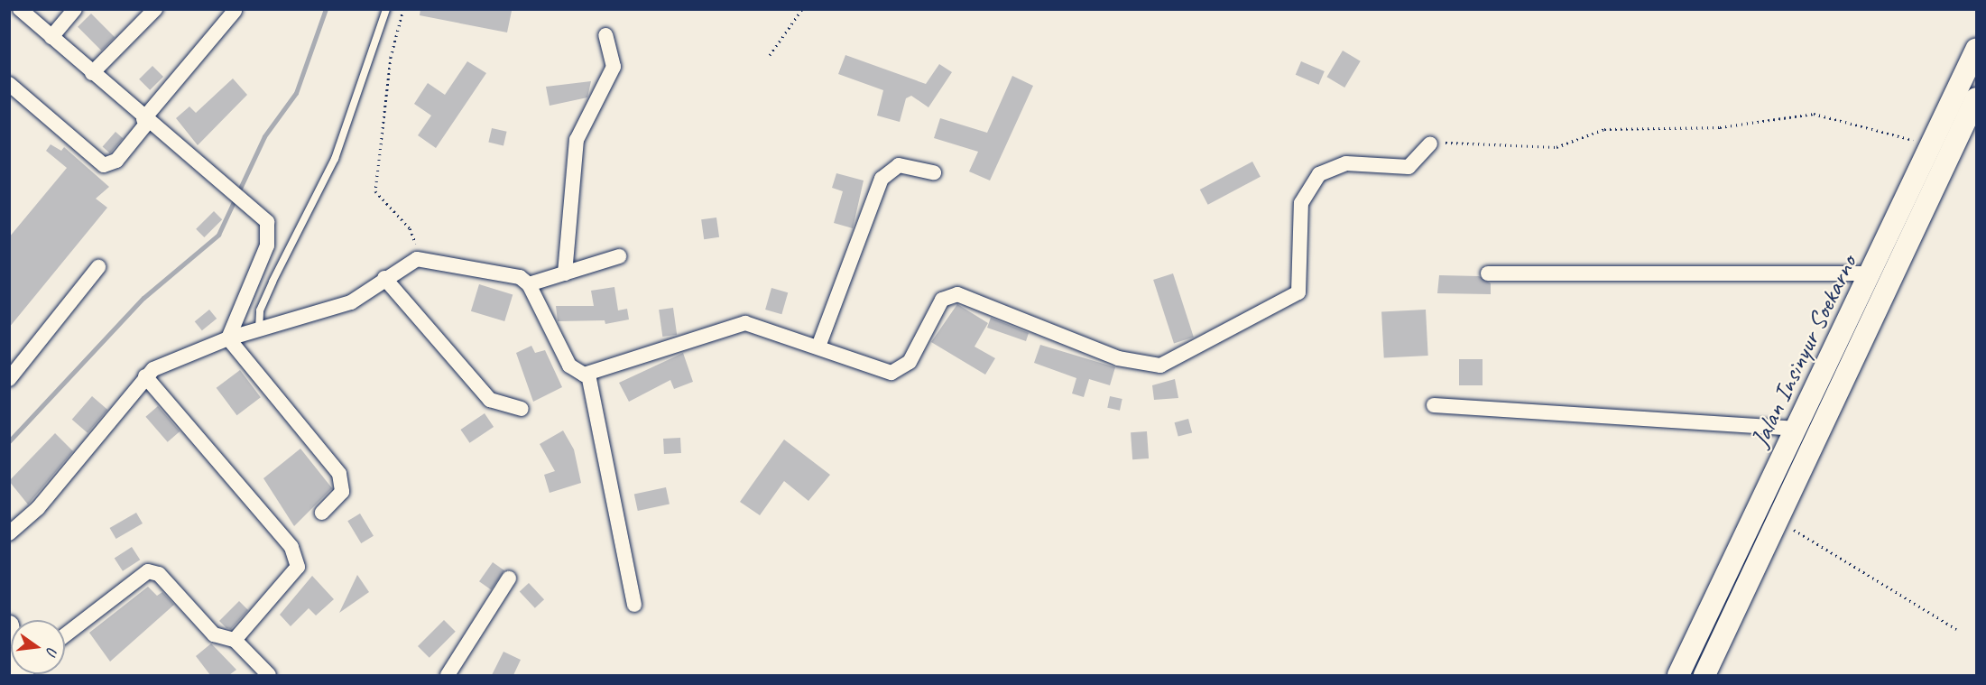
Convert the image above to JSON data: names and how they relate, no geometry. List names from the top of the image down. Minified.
{"streets":{"main road":["Jalan Insinyur Soekarno"]},"north":"right"}
